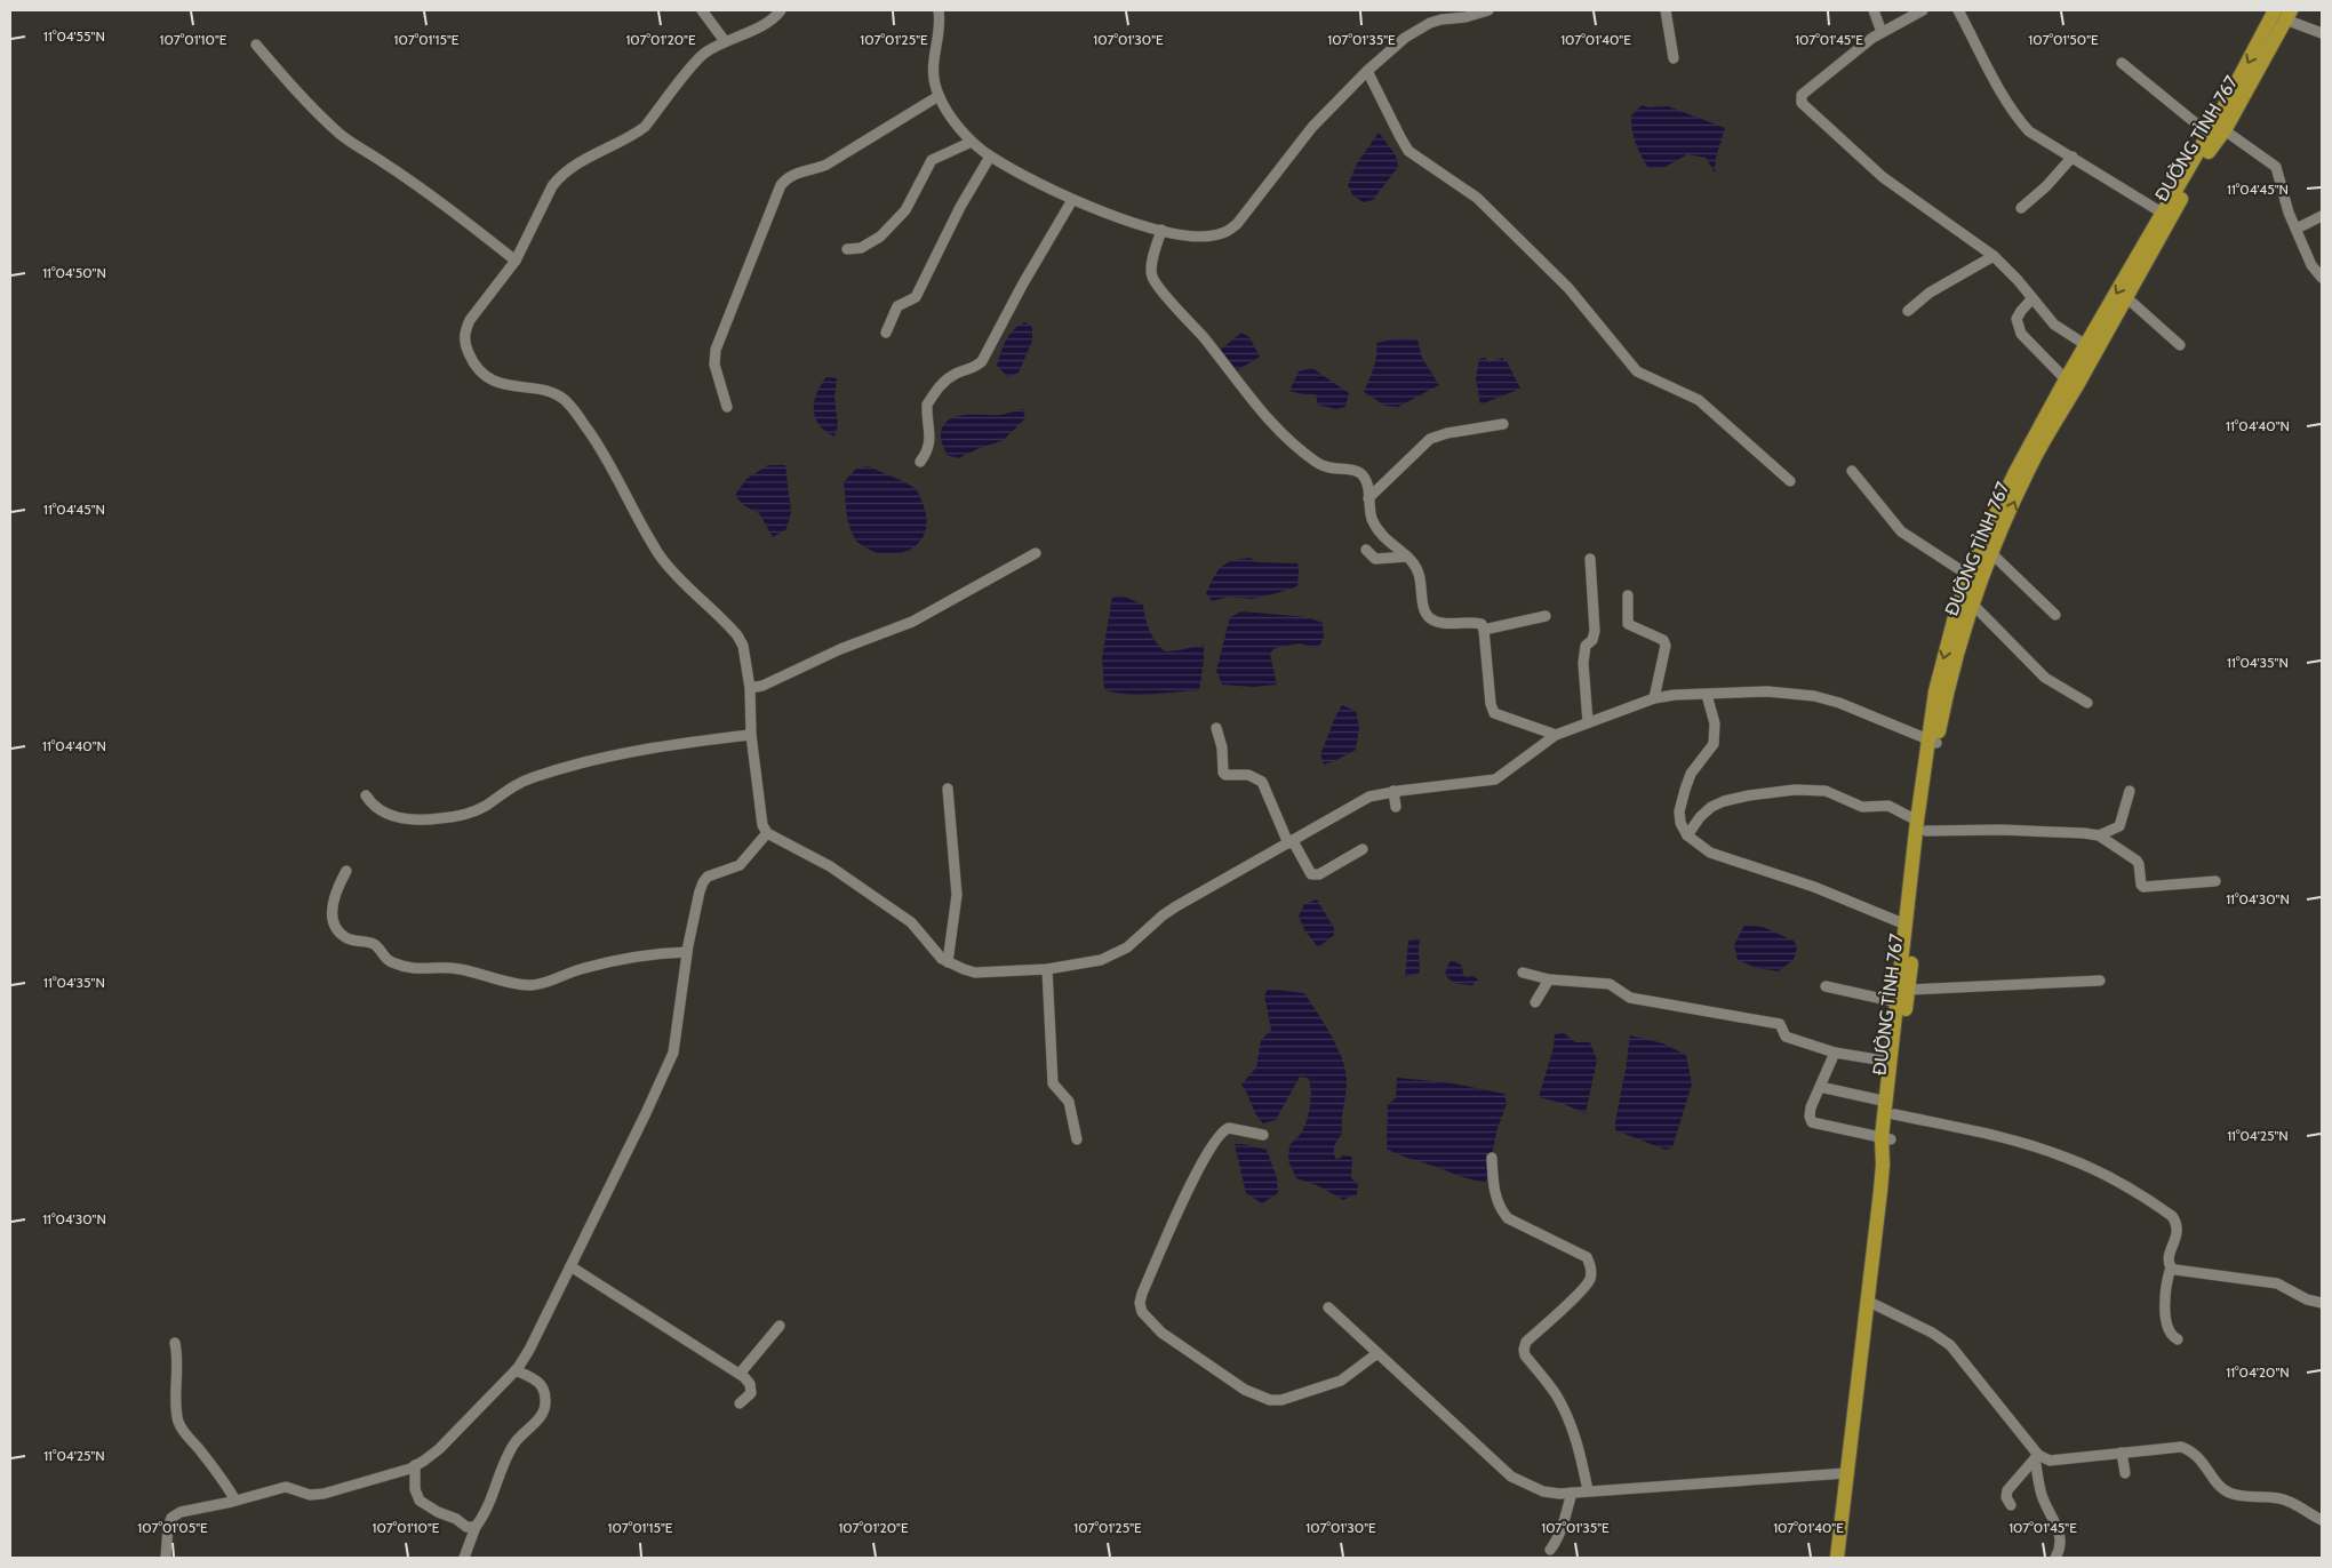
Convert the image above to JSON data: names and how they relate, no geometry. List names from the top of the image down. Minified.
{"streets":{"main road":["ĐƯỜNG TỈNH 767"]},"coordinates":["11°04'55\"N","107°01'10\"E","107°01'15\"E","107°01'20\"E","107°01'25\"E","107°01'30\"E","107°01'35\"E","107°01'40\"E","107°01'45\"E","107°01'50\"E","11°04'45\"N","11°04'50\"N","11°04'40\"N","11°04'35\"N","11°04'30\"N","11°04'25\"N","11°04'20\"N","107°01'05\"E"]}
